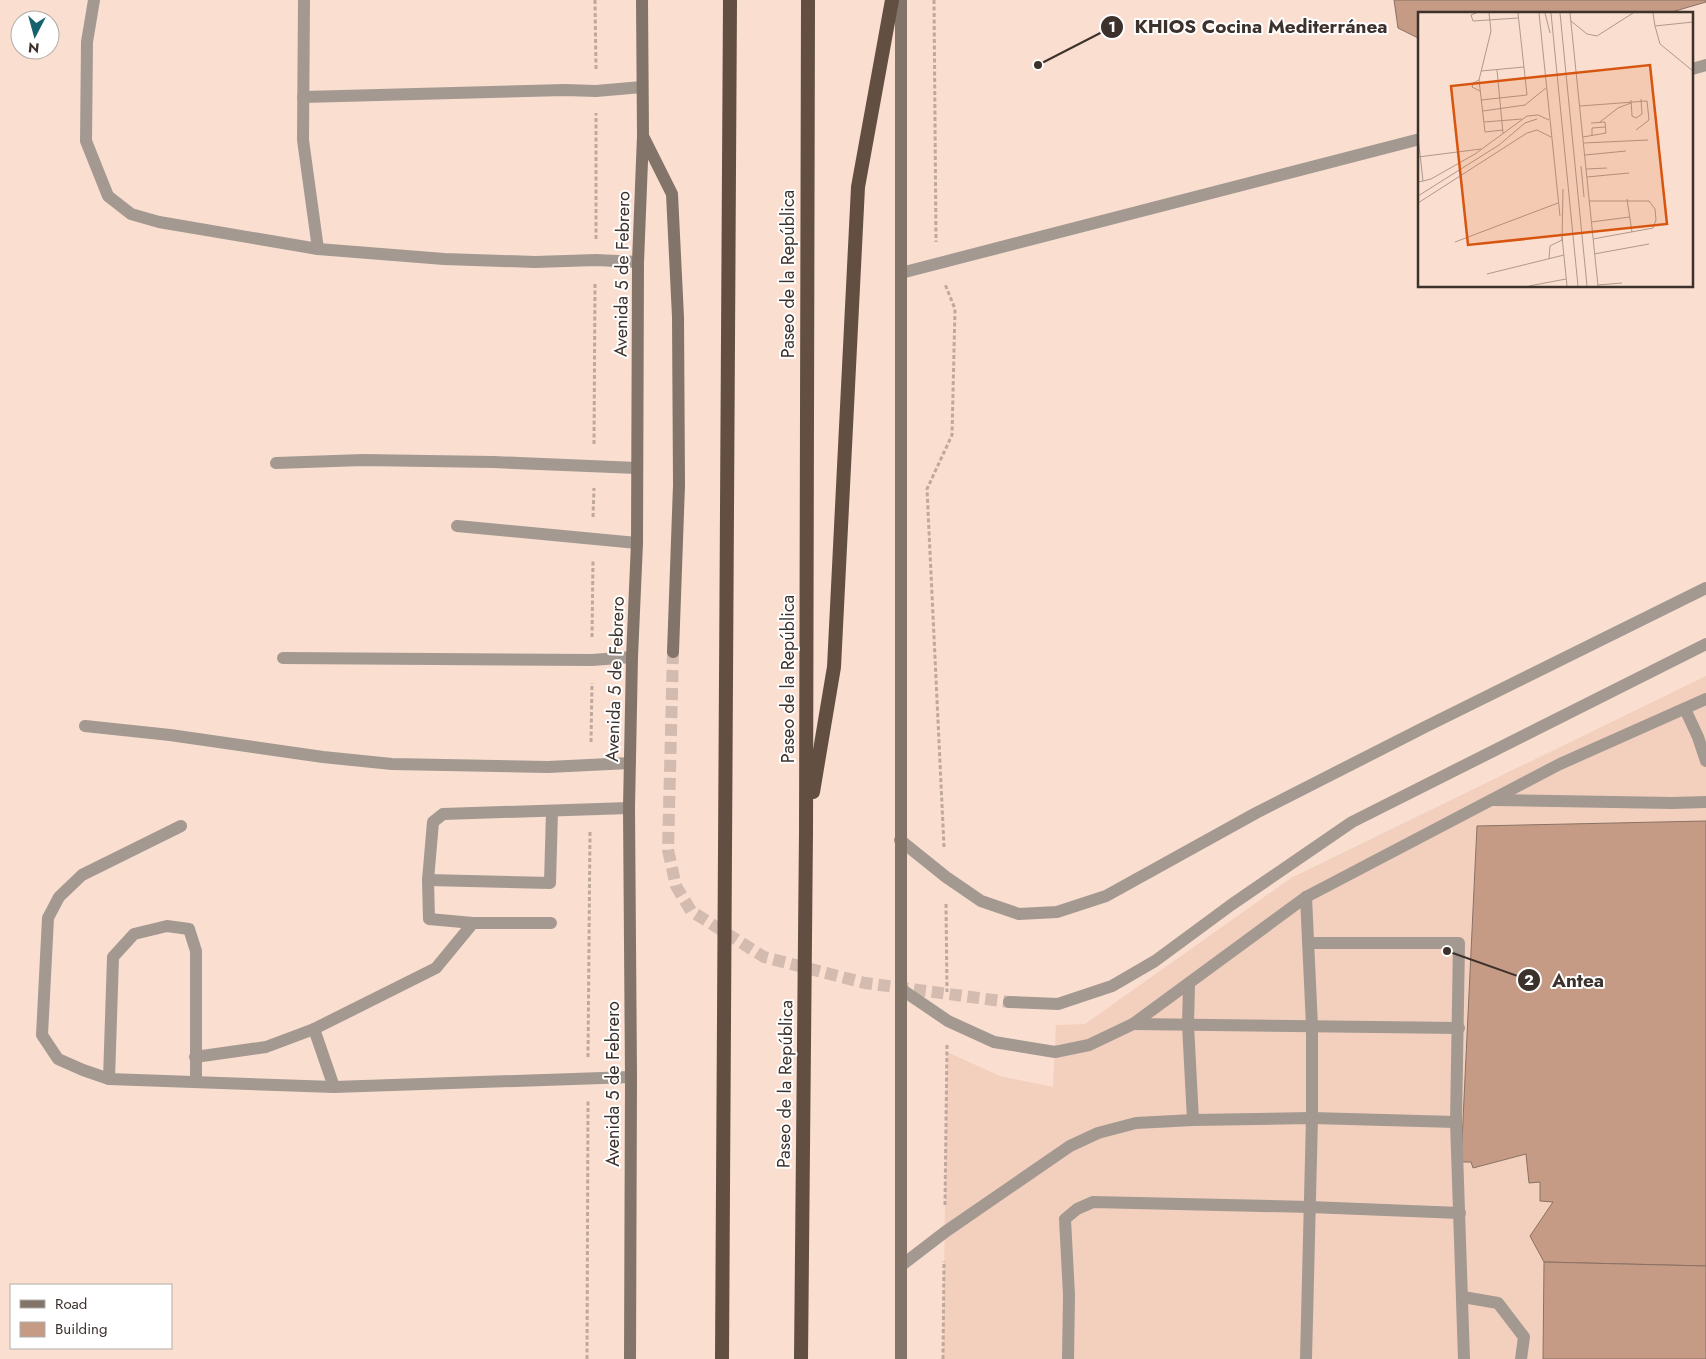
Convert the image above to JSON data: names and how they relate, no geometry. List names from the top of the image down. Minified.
{"streets":{"highway":["Paseo de la República"],"main road":["Avenida 5 de Febrero"]},"places":["KHIOS Cocina Mediterránea","Antea"],"legend":["Road","Building"],"north":"bottom"}
